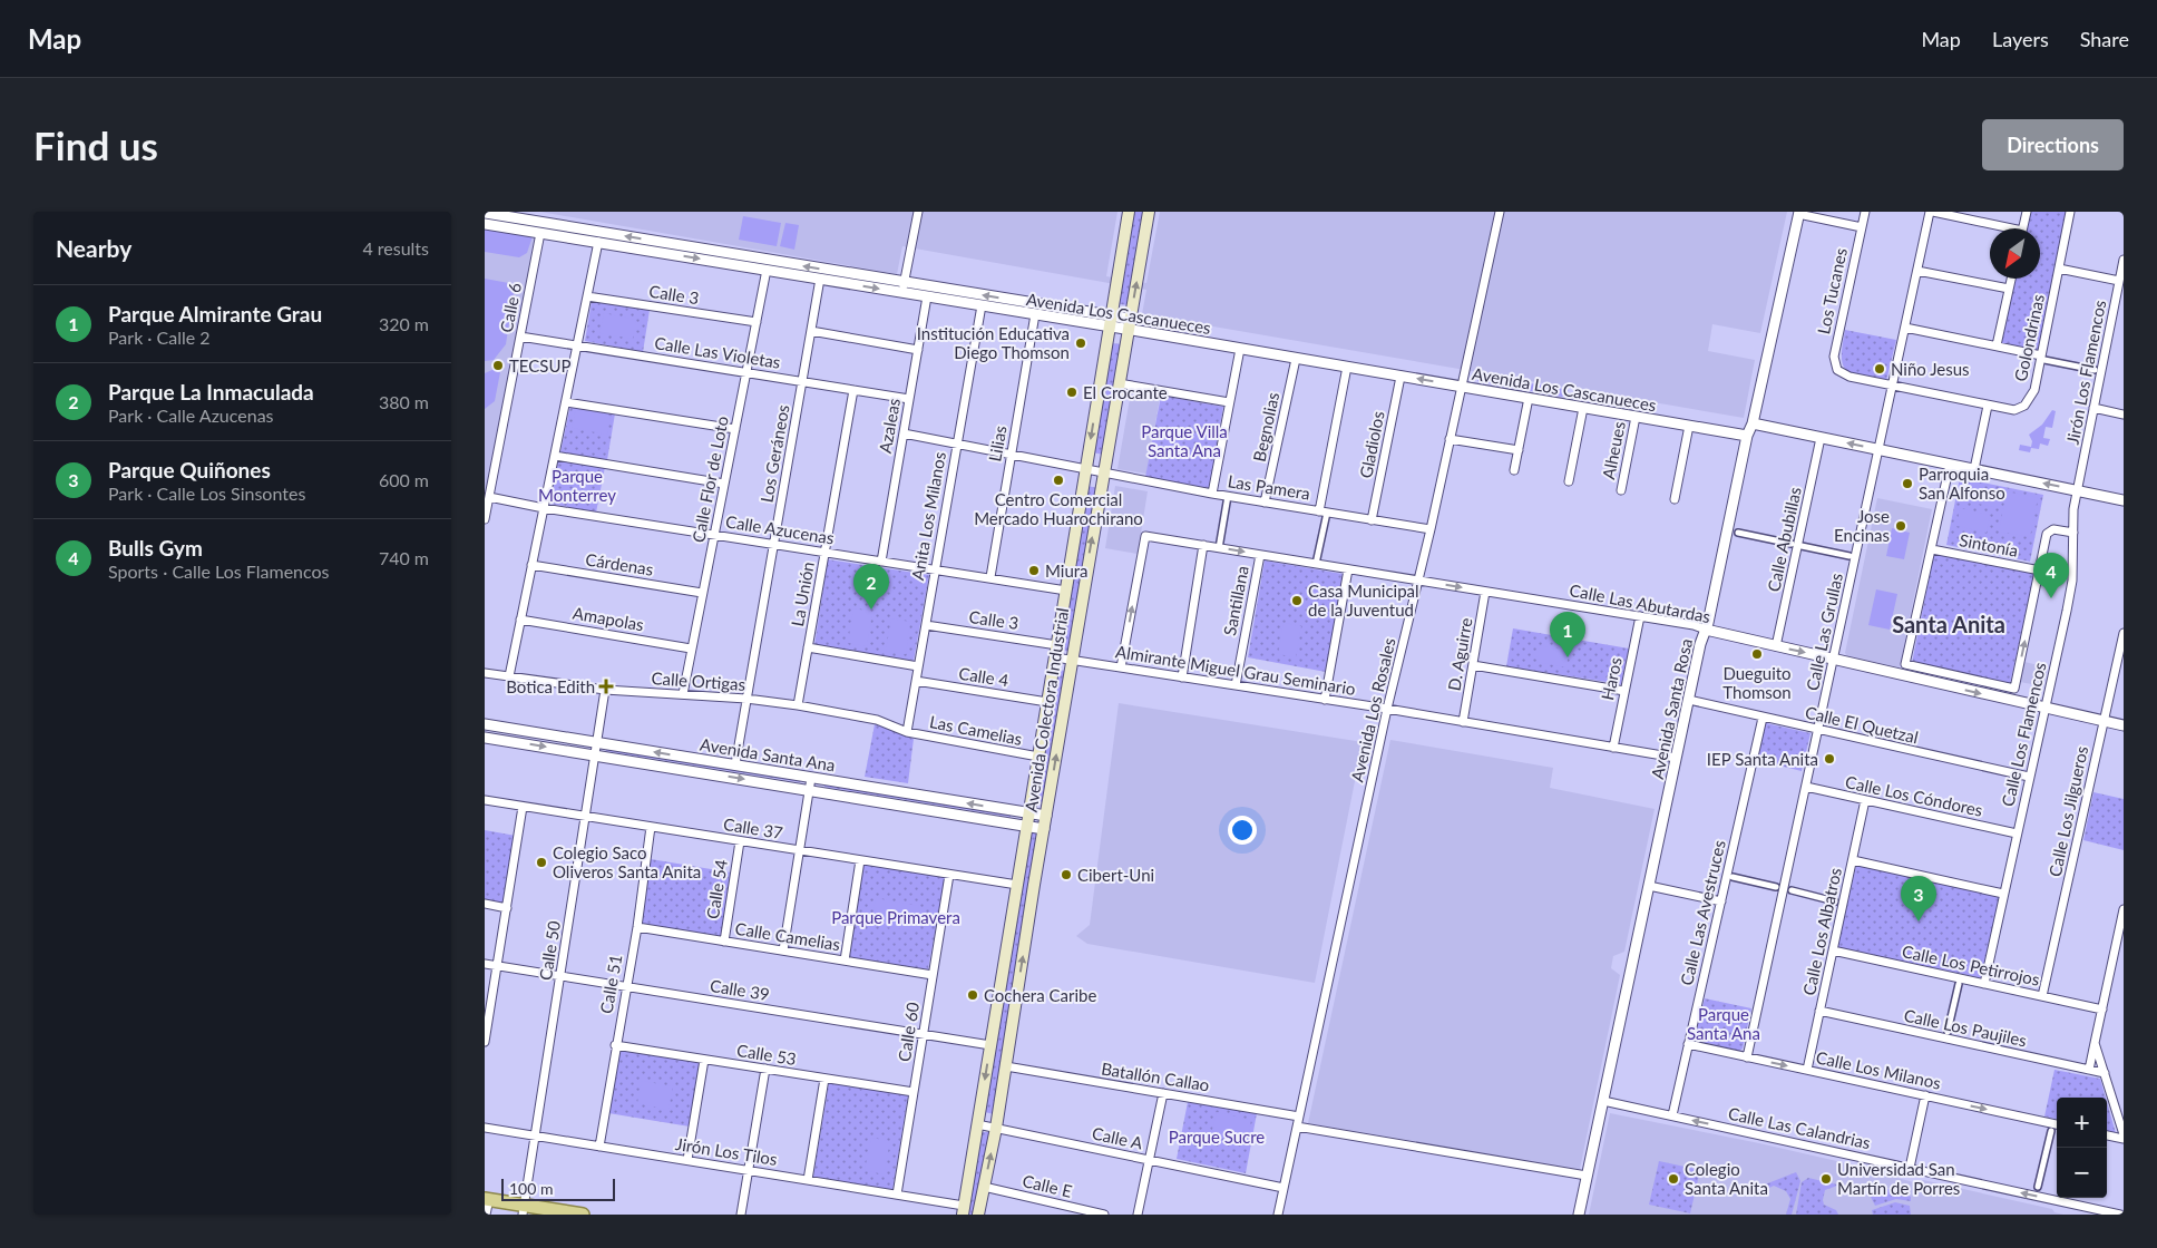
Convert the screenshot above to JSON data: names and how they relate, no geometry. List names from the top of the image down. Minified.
{"streets":{"main road":["Avenida Colectora Industrial"],"street":["Los Tucanes","Calle 3","Calle 6","Avenida Los Cascanueces","Golondrinas","Calle Las Violetas","Jirón Los Flamencos","Azaleas","Begnolias","Lilias","Gladiolos","Alheues","Los Geráneos","Calle Flor de Loto","Las Pamera","Anita Los Milanos","Calle Azucenas","Calle Abubillas","Sintonía","Cárdenas","La Unión","Santillana","Calle Las Abutardas","Amapolas","Calle Las Grullas","D. Aguirre","Almirante Miguel Grau Seminario","Calle 4","Haros","Calle Ortigas","Avenida Santa Rosa","Avenida Los Rosales","Calle El Quetzal","Las Camelias","Calle Los Flamencos","Avenida Santa Ana","Calle Los Cóndores","Calle Los Jilgueros","Calle 37","Calle 54","Calle Las Avestruces","Calle Los Albatros","Calle Camelias","Calle 50","Calle Los Petirrojos","Calle 51","Calle 39","Calle Los Paujiles","Calle 60","Calle 53","Calle Los Milanos","Batallón Callao","Calle Las Calandrias","Calle A","Jirón Los Tilos","Calle E"]},"crossings":[["Los Tucanes","Calle Las Grullas"],["Calle 3","Calle Flor de Loto"],["Calle 3","Anita Los Milanos"],["Calle 3","Avenida Colectora Industrial"],["Calle 6","Avenida Los Cascanueces"],["Calle 6","Calle Las Violetas"],["Calle 6","Calle Azucenas"],["Avenida Los Cascanueces","Azaleas"],["Avenida Los Cascanueces","Begnolias"],["Avenida Los Cascanueces","Lilias"],["Avenida Los Cascanueces","Gladiolos"],["Avenida Los Cascanueces","Alheues"],["Avenida Los Cascanueces","Los Geráneos"],["Avenida Los Cascanueces","Calle Flor de Loto"],["Avenida Los Cascanueces","Anita Los Milanos"],["Avenida Los Cascanueces","Avenida Santa Rosa"],["Avenida Los Cascanueces","Avenida Colectora Industrial"],["Avenida Los Cascanueces","Avenida Los Rosales"],["Calle Las Violetas","Azaleas"],["Calle Las Violetas","Los Geráneos"],["Calle Las Violetas","Calle Flor de Loto"],["Calle Las Violetas","La Unión"],["Jirón Los Flamencos","Calle Los Flamencos"],["Azaleas","Calle Azucenas"],["Begnolias","Las Pamera"],["Lilias","Calle Azucenas"],["Gladiolos","Las Pamera"],["Los Geráneos","Calle Azucenas"],["Los Geráneos","Calle Ortigas"],["Los Geráneos","Avenida Santa Ana"],["Calle Flor de Loto","Calle Azucenas"],["Calle Flor de Loto","Cárdenas"],["Calle Flor de Loto","Amapolas"],["Calle Flor de Loto","Calle Ortigas"],["Las Pamera","Avenida Colectora Industrial"],["Las Pamera","Avenida Los Rosales"],["Anita Los Milanos","Calle Azucenas"],["Anita Los Milanos","Calle 4"],["Anita Los Milanos","Calle Ortigas"],["Anita Los Milanos","Las Camelias"],["Calle Azucenas","La Unión"],["Calle Azucenas","Avenida Colectora Industrial"],["Calle Abubillas","Calle Las Abutardas"],["La Unión","Calle Ortigas"],["Santillana","Calle Las Abutardas"],["Santillana","Almirante Miguel Grau Seminario"],["Calle Las Abutardas","Calle Las Grullas"],["Calle Las Abutardas","D. Aguirre"],["Calle Las Abutardas","Almirante Miguel Grau Seminario"],["Calle Las Abutardas","Haros"],["Calle Las Abutardas","Avenida Santa Rosa"],["Calle Las Abutardas","Avenida Los Rosales"],["Calle Las Abutardas","Calle Los Flamencos"],["Calle Las Abutardas","Calle Los Jilgueros"],["Calle Las Grullas","Calle El Quetzal"],["Calle Las Grullas","Calle Los Cóndores"],["Calle Las Grullas","Calle Los Milanos"],["D. Aguirre","Almirante Miguel Grau Seminario"],["Almirante Miguel Grau Seminario","Haros"],["Almirante Miguel Grau Seminario","Avenida Santa Rosa"],["Almirante Miguel Grau Seminario","Avenida Colectora Industrial"],["Almirante Miguel Grau Seminario","Avenida Los Rosales"],["Calle 4","Avenida Colectora Industrial"],["Calle Ortigas","Las Camelias"],["Calle Ortigas","Calle 50"],["Avenida Santa Rosa","Calle El Quetzal"],["Avenida Santa Rosa","Calle Las Calandrias"],["Avenida Colectora Industrial","Las Camelias"],["Avenida Colectora Industrial","Avenida Santa Ana"],["Avenida Colectora Industrial","Calle 37"],["Avenida Colectora Industrial","Calle 39"],["Avenida Colectora Industrial","Batallón Callao"],["Avenida Colectora Industrial","Calle A"],["Avenida Colectora Industrial","Jirón Los Tilos"],["Avenida Colectora Industrial","Calle E"],["Avenida Los Rosales","Batallón Callao"],["Avenida Los Rosales","Calle A"],["Calle El Quetzal","Calle Los Flamencos"],["Calle El Quetzal","Calle Las Avestruces"],["Calle Los Flamencos","Calle Los Cóndores"],["Calle Los Flamencos","Calle Los Petirrojos"],["Avenida Santa Ana","Calle 50"],["Calle Los Cóndores","Calle Los Albatros"],["Calle Los Jilgueros","Calle Los Petirrojos"],["Calle 37","Calle 54"],["Calle 37","Calle 50"],["Calle 37","Calle 51"],["Calle 37","Calle 60"],["Calle 54","Calle Camelias"],["Calle Las Avestruces","Calle Los Milanos"],["Calle Las Avestruces","Calle Las Calandrias"],["Calle Los Albatros","Calle Los Petirrojos"],["Calle Los Albatros","Calle Los Paujiles"],["Calle Los Albatros","Calle Los Milanos"],["Calle Camelias","Calle 51"],["Calle Camelias","Calle 60"],["Calle 50","Calle 39"],["Calle 50","Jirón Los Tilos"],["Calle 51","Calle 39"],["Calle 51","Calle 53"],["Calle 51","Jirón Los Tilos"],["Calle 39","Calle 60"],["Calle 60","Calle 53"],["Calle 60","Jirón Los Tilos"]],"one_way":["Calle Los Milanos","Calle Las Calandrias"],"districts":["Santa Anita"],"parks":["Parque Villa Santa Ana","Parque Monterrey","Parque Primavera","Parque Santa Ana","Parque Sucre"],"places":{"other":["Institución Educativa Diego Thomson","TECSUP","Niño Jesus","El Crocante","Centro Comercial Mercado Huarochirano","Parroquia San Alfonso","Jose Encinas","Miura","Casa Municipal de la Juventud","Dueguito Thomson","IEP Santa Anita","Colegio Saco Oliveros Santa Anita","Cibert-Uni","Cochera Caribe","Colegio Santa Anita","Universidad San Martín de Porres"],"health":["Botica Edith"]},"scale_bar":"100 m","north":"bottom left","page":{"header":"Map","nav":["Map","Layers","Share"],"buttons":"Directions","title":"Find us","heading":["Nearby","4 results"],"list":[{"mark":"1","name":"Parque Almirante Grau","note":"Park · Calle 2","value":"320 m"},{"mark":"2","name":"Parque La Inmaculada","note":"Park · Calle Azucenas","value":"380 m"},{"mark":"3","name":"Parque Quiñones","note":"Park · Calle Los Sinsontes","value":"600 m"},{"mark":"4","name":"Bulls Gym","note":"Sports · Calle Los Flamencos","value":"740 m"}],"pins":["4","2","1","3"],"map_buttons":["+","−"],"scale":"100 m"}}
